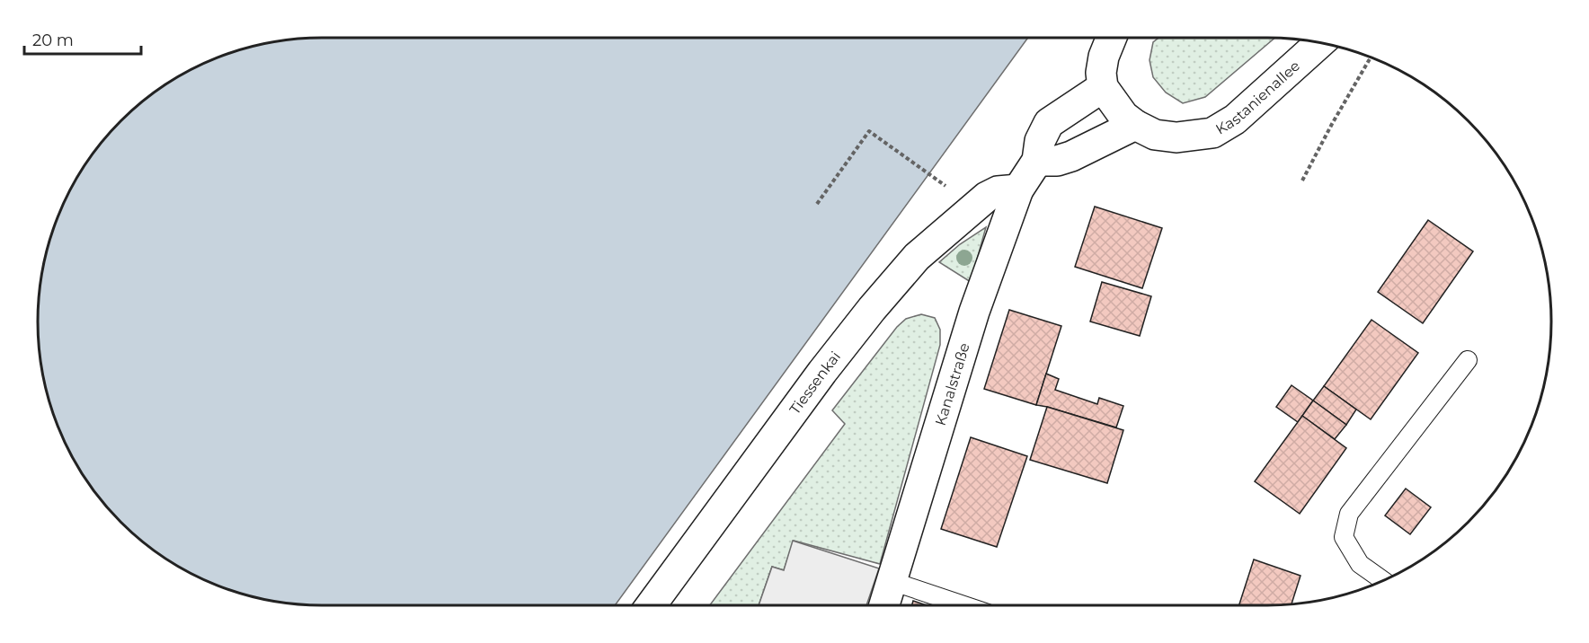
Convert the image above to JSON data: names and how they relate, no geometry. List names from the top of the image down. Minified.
{"streets":{"street":["Kastanienallee","Tiessenkai","Kanalstraße"]},"crossings":[["Kastanienallee","Kanalstraße"],["Tiessenkai","Kanalstraße"]],"scale_bar":"20 m"}
